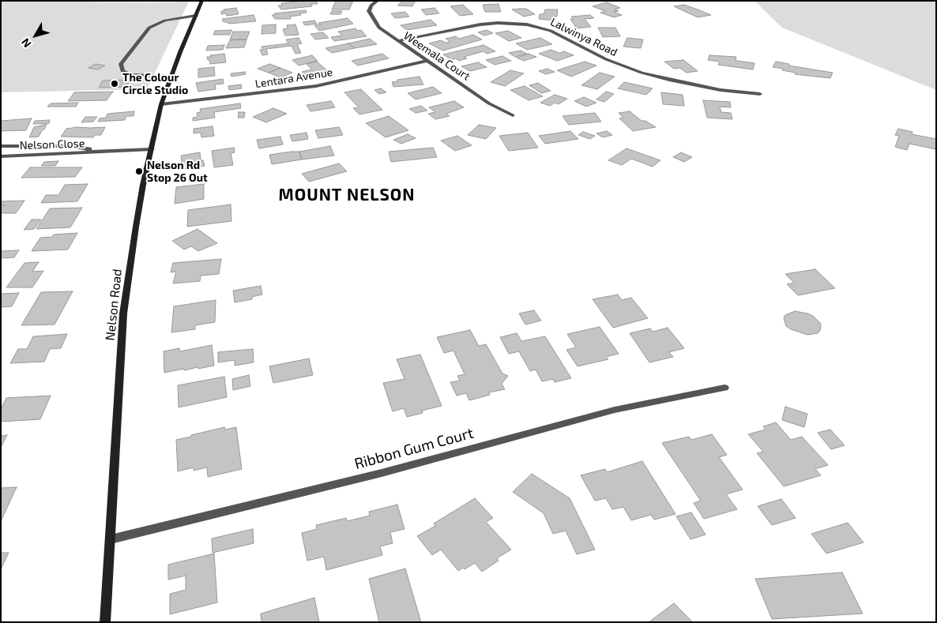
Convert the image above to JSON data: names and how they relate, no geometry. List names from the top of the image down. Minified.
{"streets":{"main road":["Nelson Road"],"street":["Lalwinya Road","Weemala Court","Lentara Avenue","Nelson Close","Ribbon Gum Court"]},"crossings":[["Lalwinya Road","Weemala Court"],["Weemala Court","Lentara Avenue"],["Lentara Avenue","Nelson Road"],["Nelson Close","Nelson Road"],["Nelson Road","Ribbon Gum Court"]],"districts":["MOUNT NELSON"],"places":["The Colour Circle Studio","Nelson Rd Stop 26 Out"],"north":"bottom left"}
